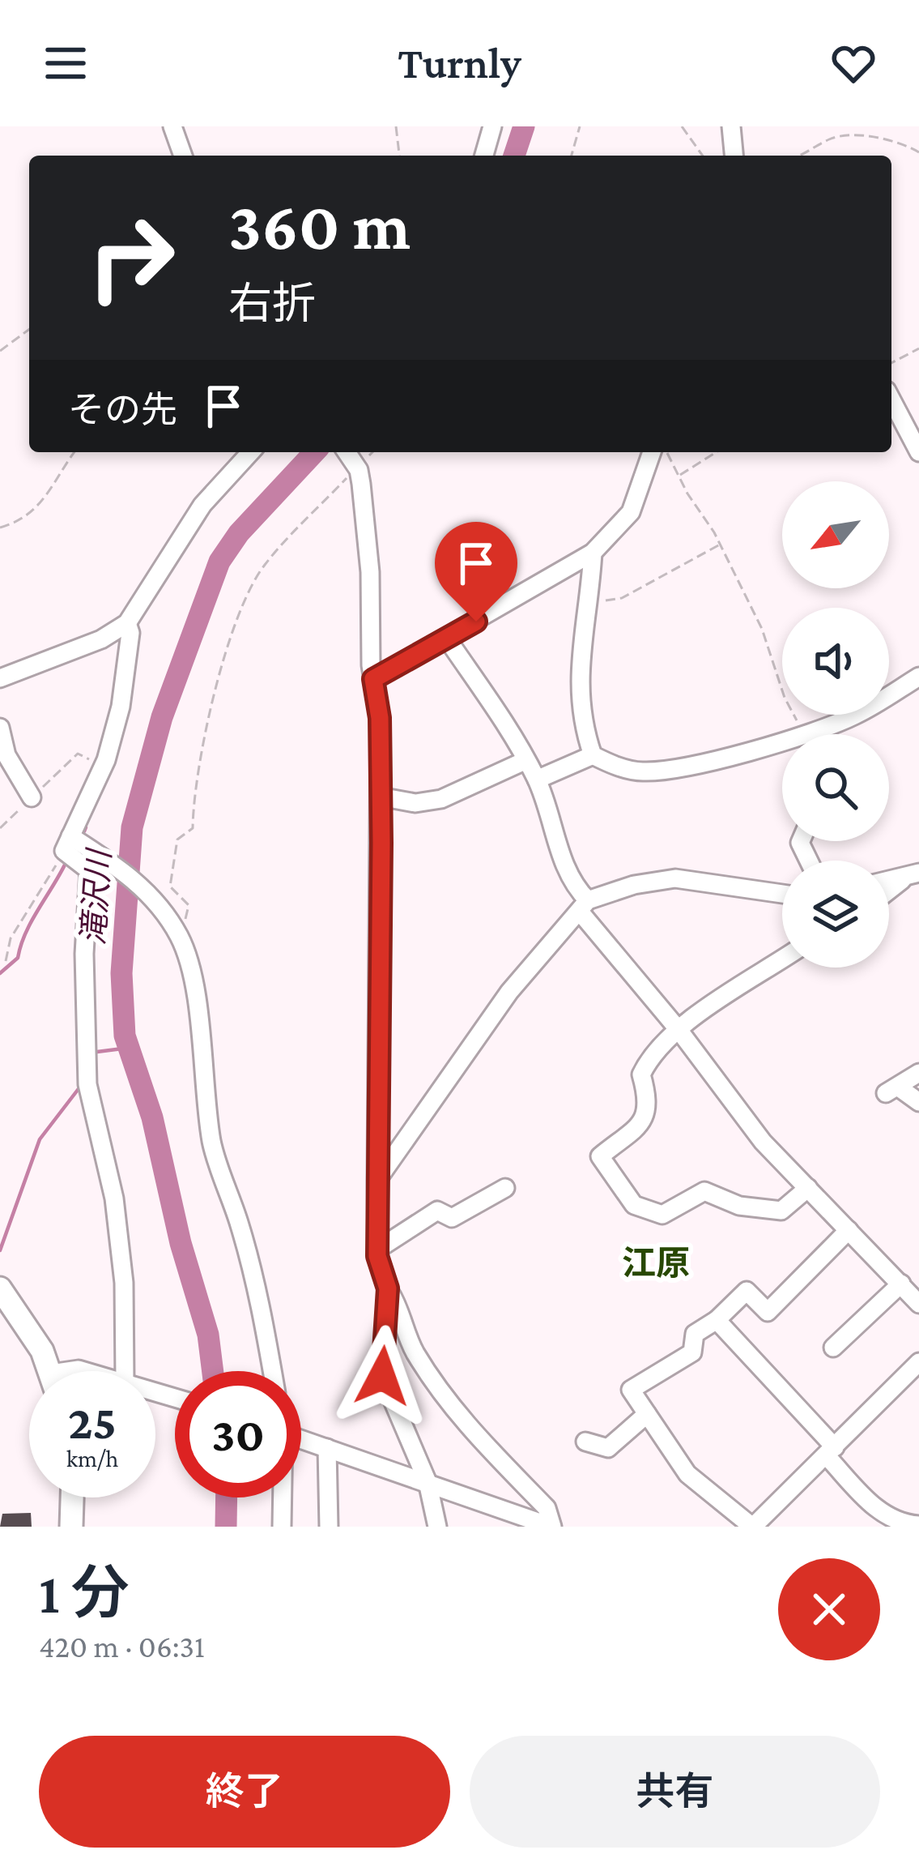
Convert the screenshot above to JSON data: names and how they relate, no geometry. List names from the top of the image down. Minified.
{"districts":["江原"],"water":["滝沢川"],"north":"bottom left","page":{"header":"Turnly","turn":["360 m","右折"],"then":"その先","speed":"25 km/h","limit":"30","heading":["1 分","420 m · 06:31"],"buttons":["終了","共有"]}}
